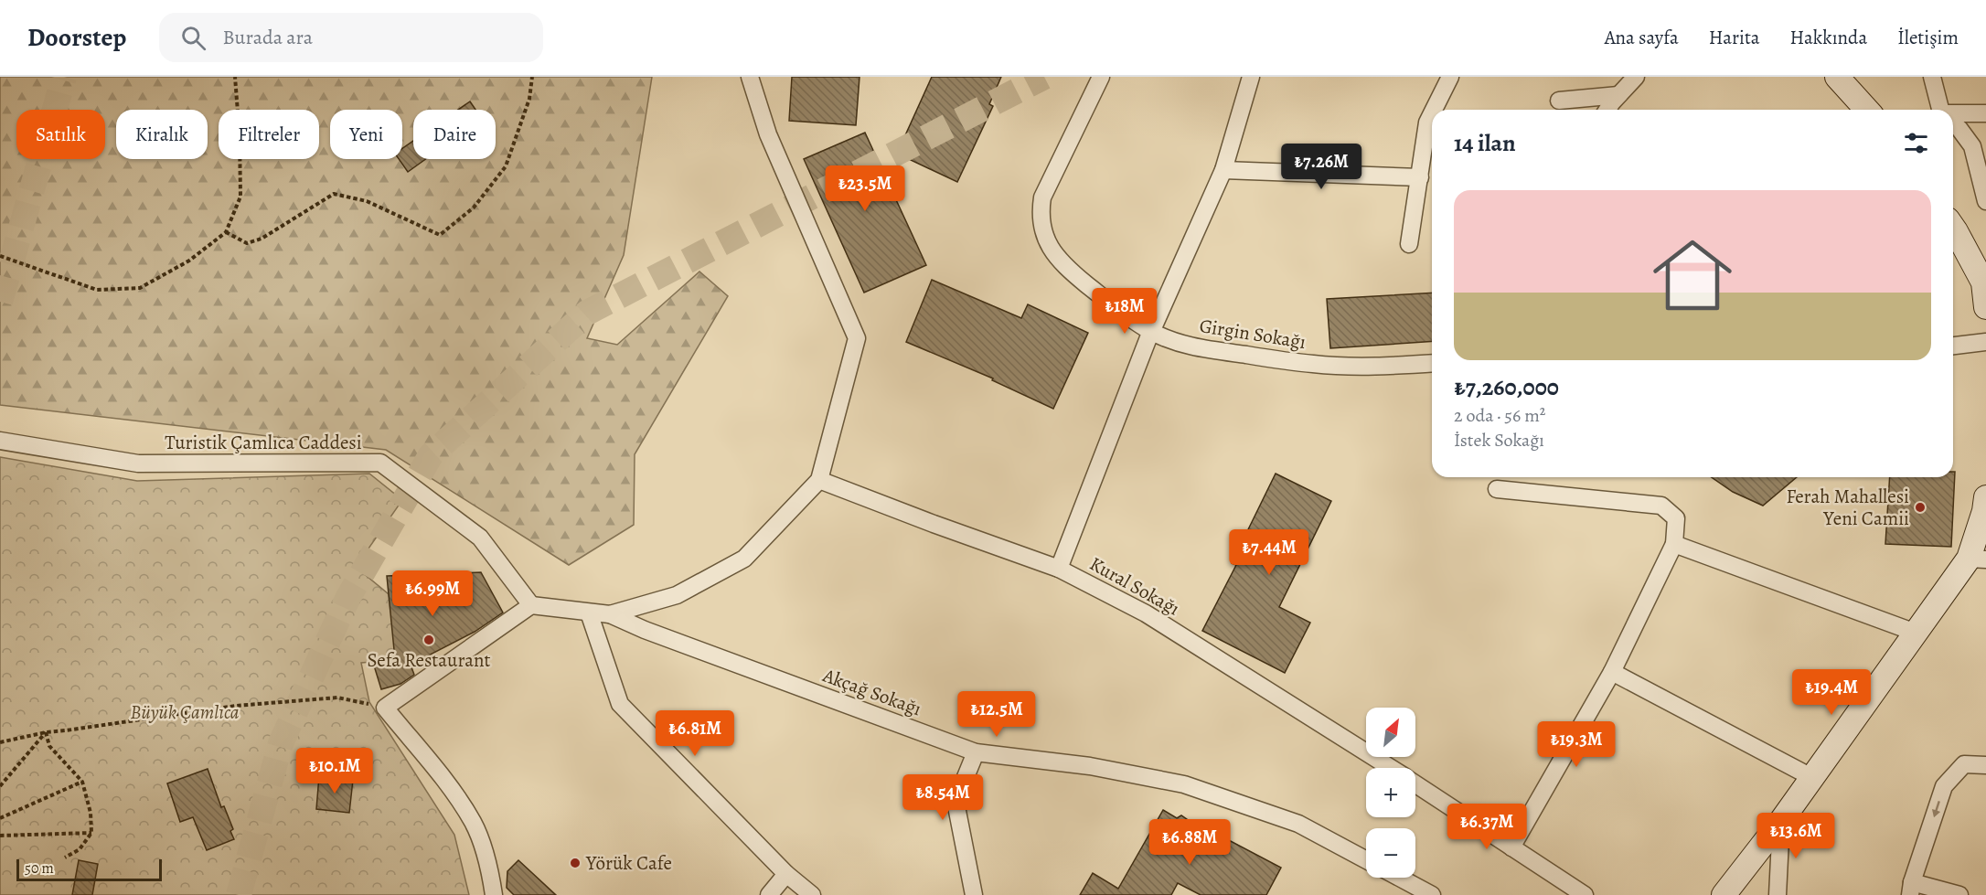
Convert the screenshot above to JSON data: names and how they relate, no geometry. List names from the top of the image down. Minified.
{"streets":{"street":["Girgin Sokağı","Turistik Çamlıca Caddesi","Kural Sokağı","Akçağ Sokağı"]},"parks":["Büyük Çamlıca"],"places":["Ferah Mahallesi Yeni Camii","Sefa Restaurant","Yörük Cafe"],"scale_bar":"50 m","north":"top right","page":{"header":"Doorstep","search":"Burada ara","nav":["Ana sayfa","Harita","Hakkında","İletişim"],"chip":["Satılık","Kiralık","Filtreler","Yeni","Daire"],"heading":"14 ilan","price":["₺7.26M","₺23.5M","₺18M","₺7.44M","₺6.99M","₺19.4M","₺12.5M","₺6.81M","₺19.3M","₺10.1M","₺8.54M","₺6.37M","₺13.6M","₺6.88M"],"list":[{"name":"₺7,260,000","note":"2 oda · 56 m² · İstek Sokağı"}],"map_buttons":["+","−"],"scale":"50 m"}}
